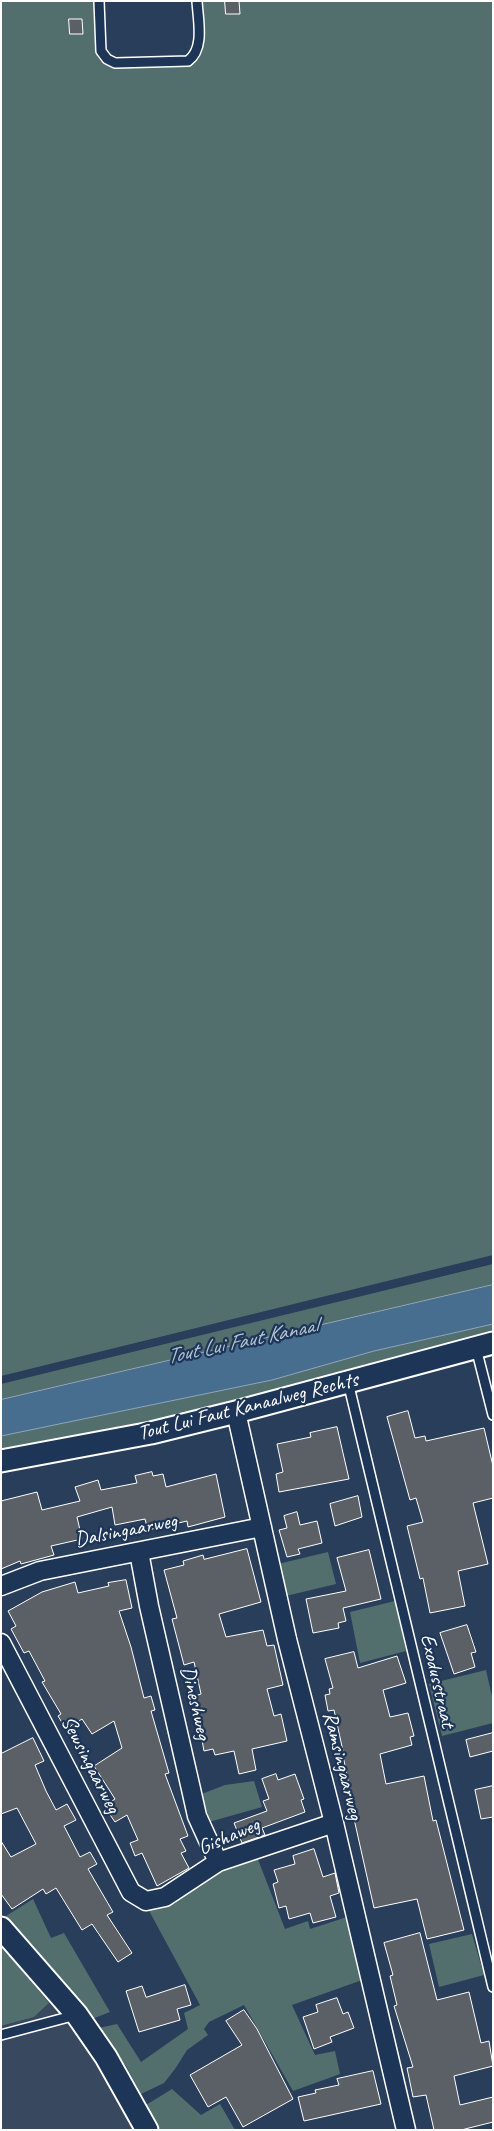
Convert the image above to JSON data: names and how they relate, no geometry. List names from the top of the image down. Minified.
{"streets":{"street":["Tout Lui Faut Kanaalweg Rechts","Dalsingaarweg","Dineshweg","Sewsingaarweg","Ramsingaarweg","Gishaweg"],"lane":["Exodusstraat"]},"crossings":[["Tout Lui Faut Kanaalweg Rechts","Exodusstraat"],["Tout Lui Faut Kanaalweg Rechts","Ramsingaarweg"],["Dalsingaarweg","Dineshweg"],["Dalsingaarweg","Ramsingaarweg"],["Dineshweg","Gishaweg"],["Sewsingaarweg","Gishaweg"],["Ramsingaarweg","Gishaweg"]],"water":["Tout Lui Faut Kanaal"]}
